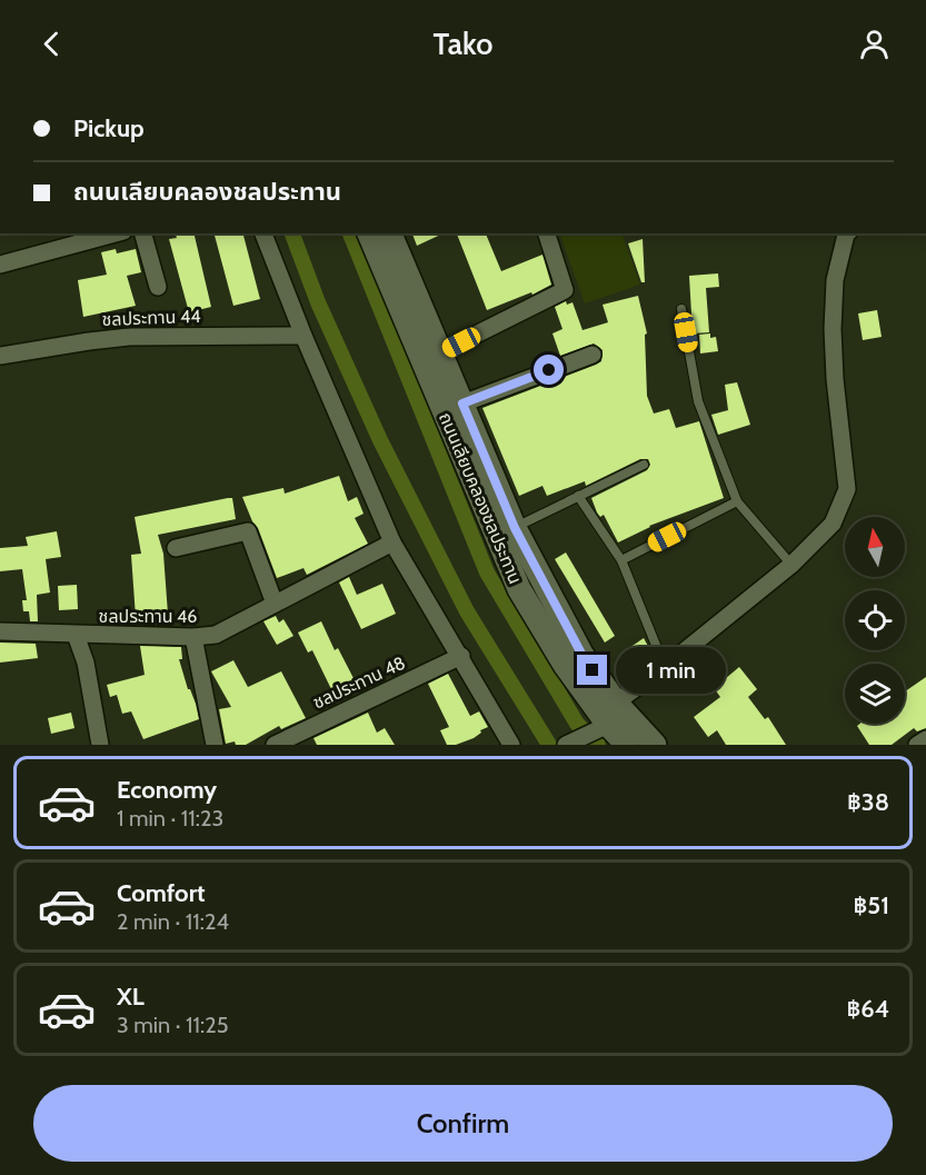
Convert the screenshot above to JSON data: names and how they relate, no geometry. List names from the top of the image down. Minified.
{"streets":{"street":["ชลประทาน 44","ถนนเลียบคลองชลประทาน","ชลประทาน 46","ชลประทาน 48"]},"north":"top","page":{"header":"Tako","banner":["Pickup","ถนนเลียบคลองชลประทาน"],"bubble":"1 min","list":[{"name":"Economy","note":"1 min · 11:23","value":"฿38"},{"name":"Comfort","note":"2 min · 11:24","value":"฿51"},{"name":"XL","note":"3 min · 11:25","value":"฿64"}],"buttons":"Confirm"}}
